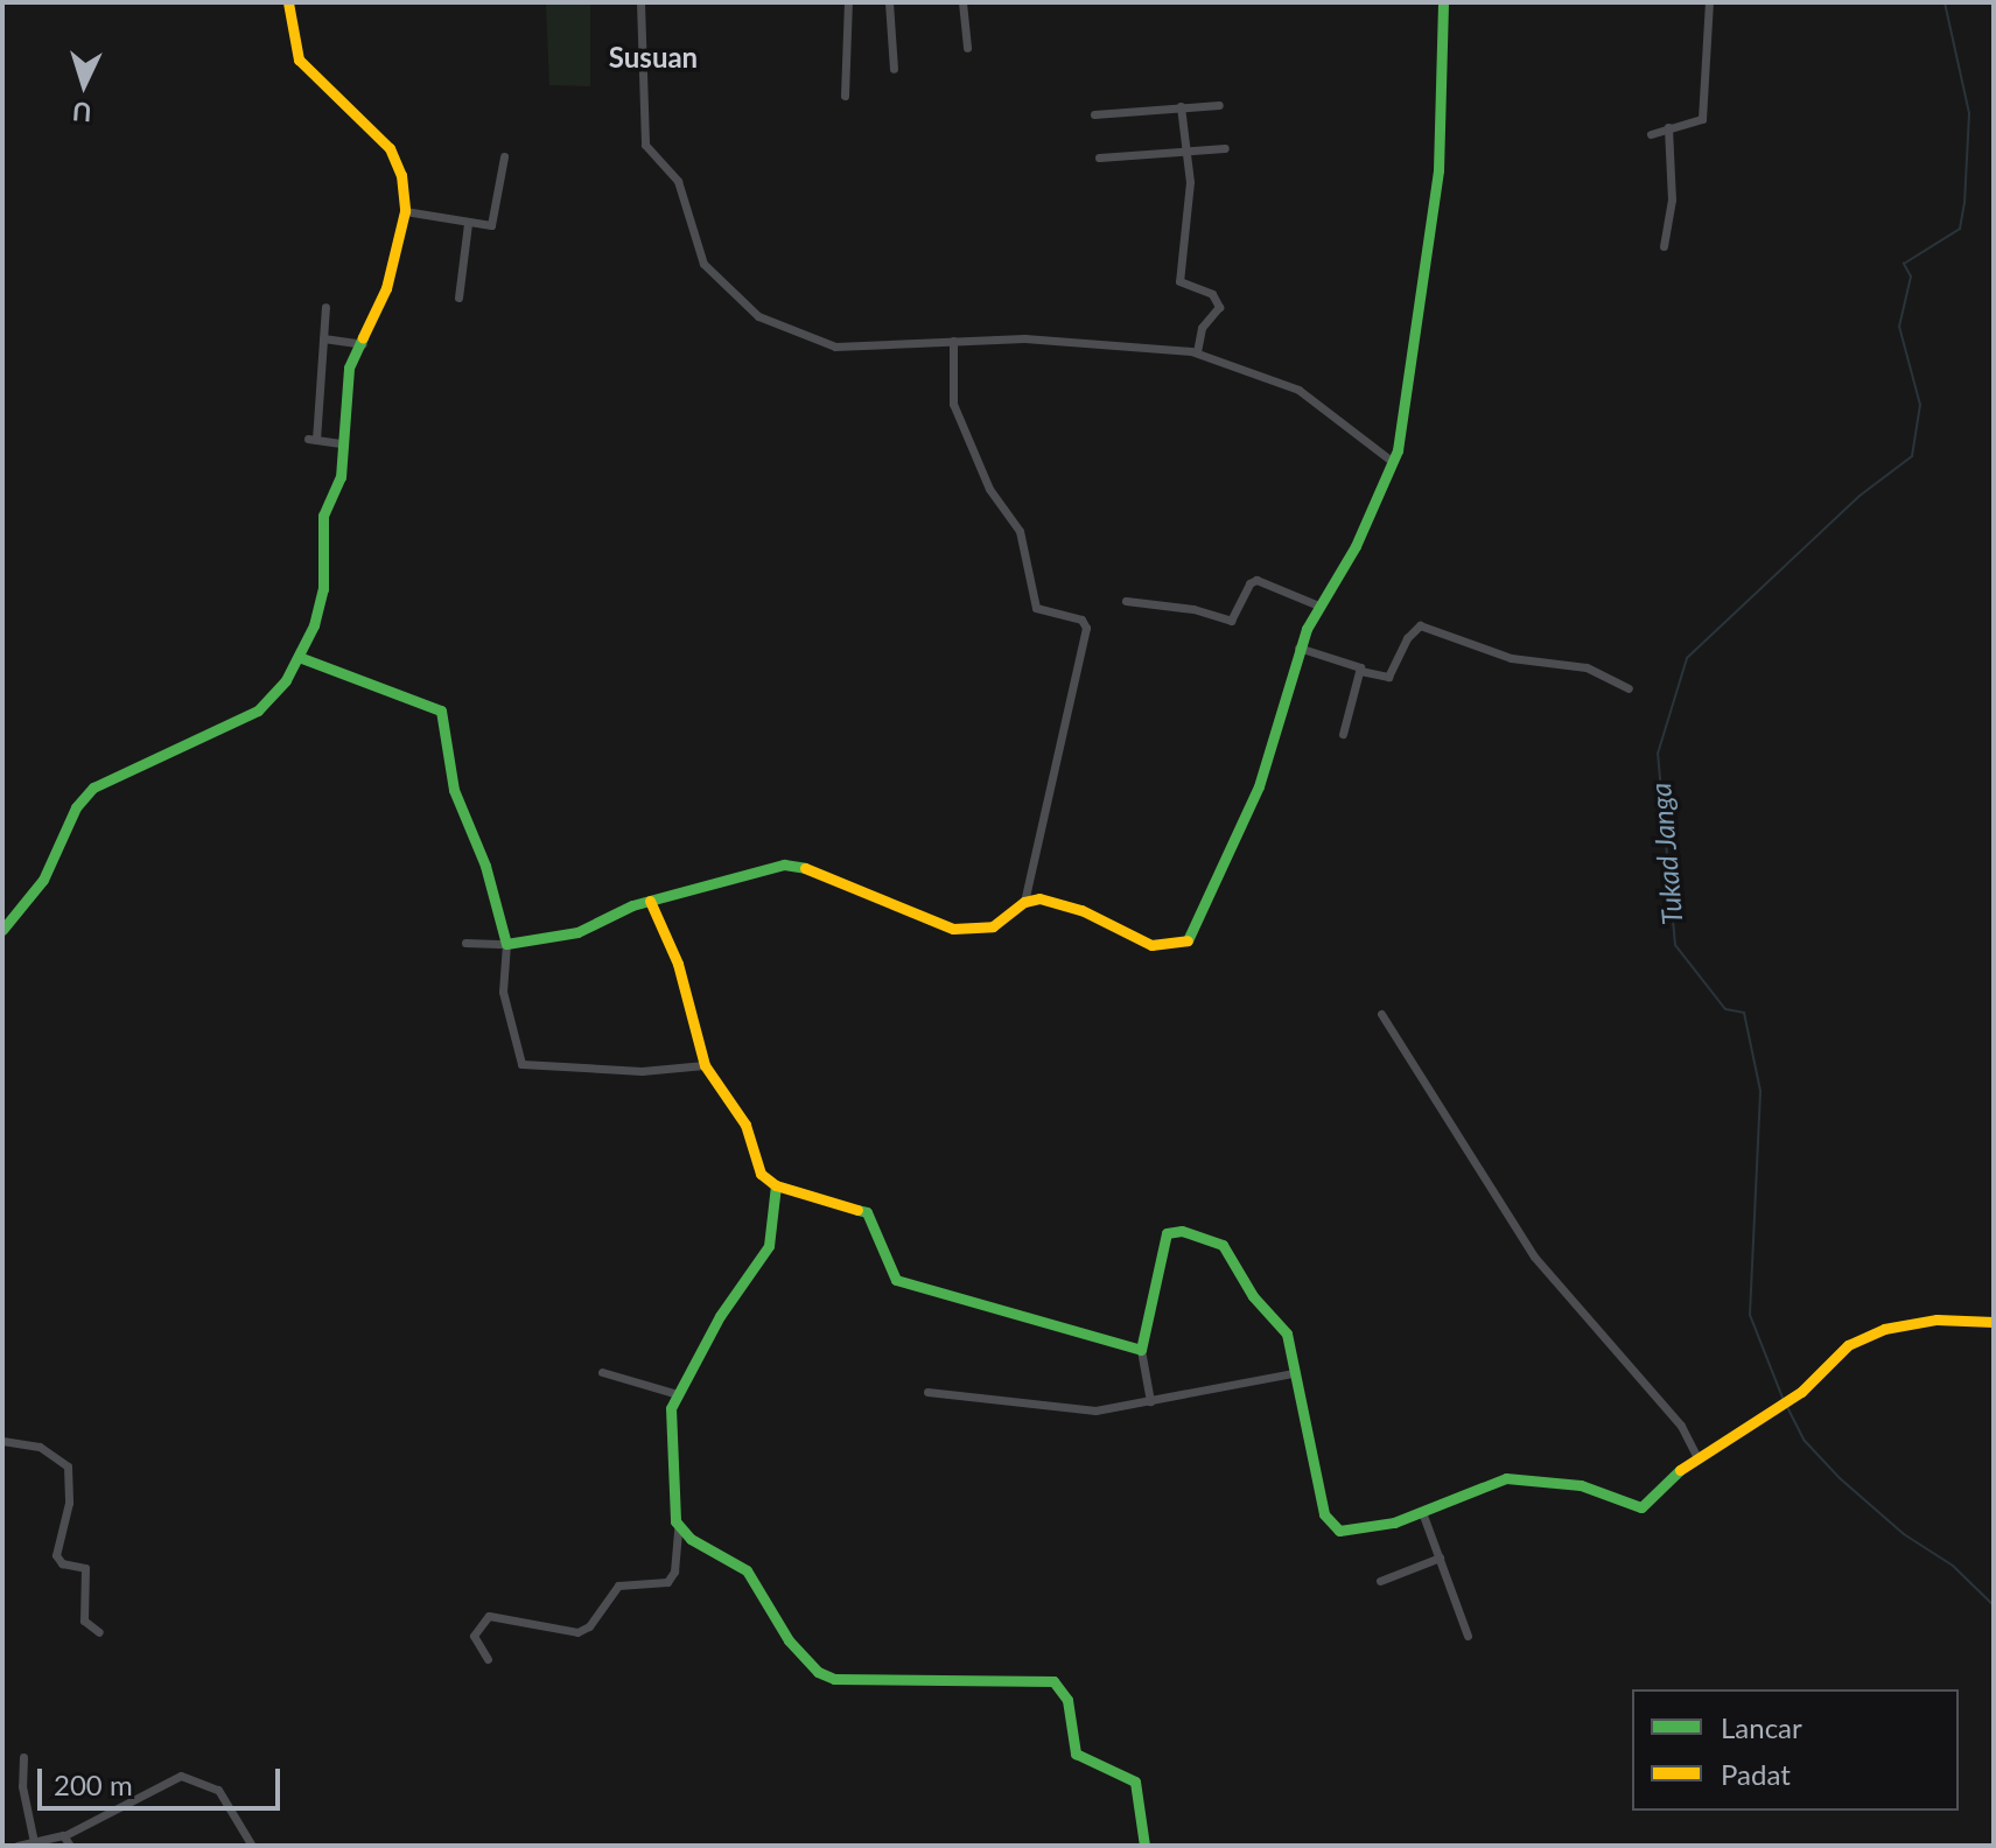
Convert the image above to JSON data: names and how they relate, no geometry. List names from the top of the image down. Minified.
{"districts":["Susuan"],"water":["Tukad Janga"],"legend":["Lancar","Padat"],"scale_bar":"200 m","north":"bottom"}
